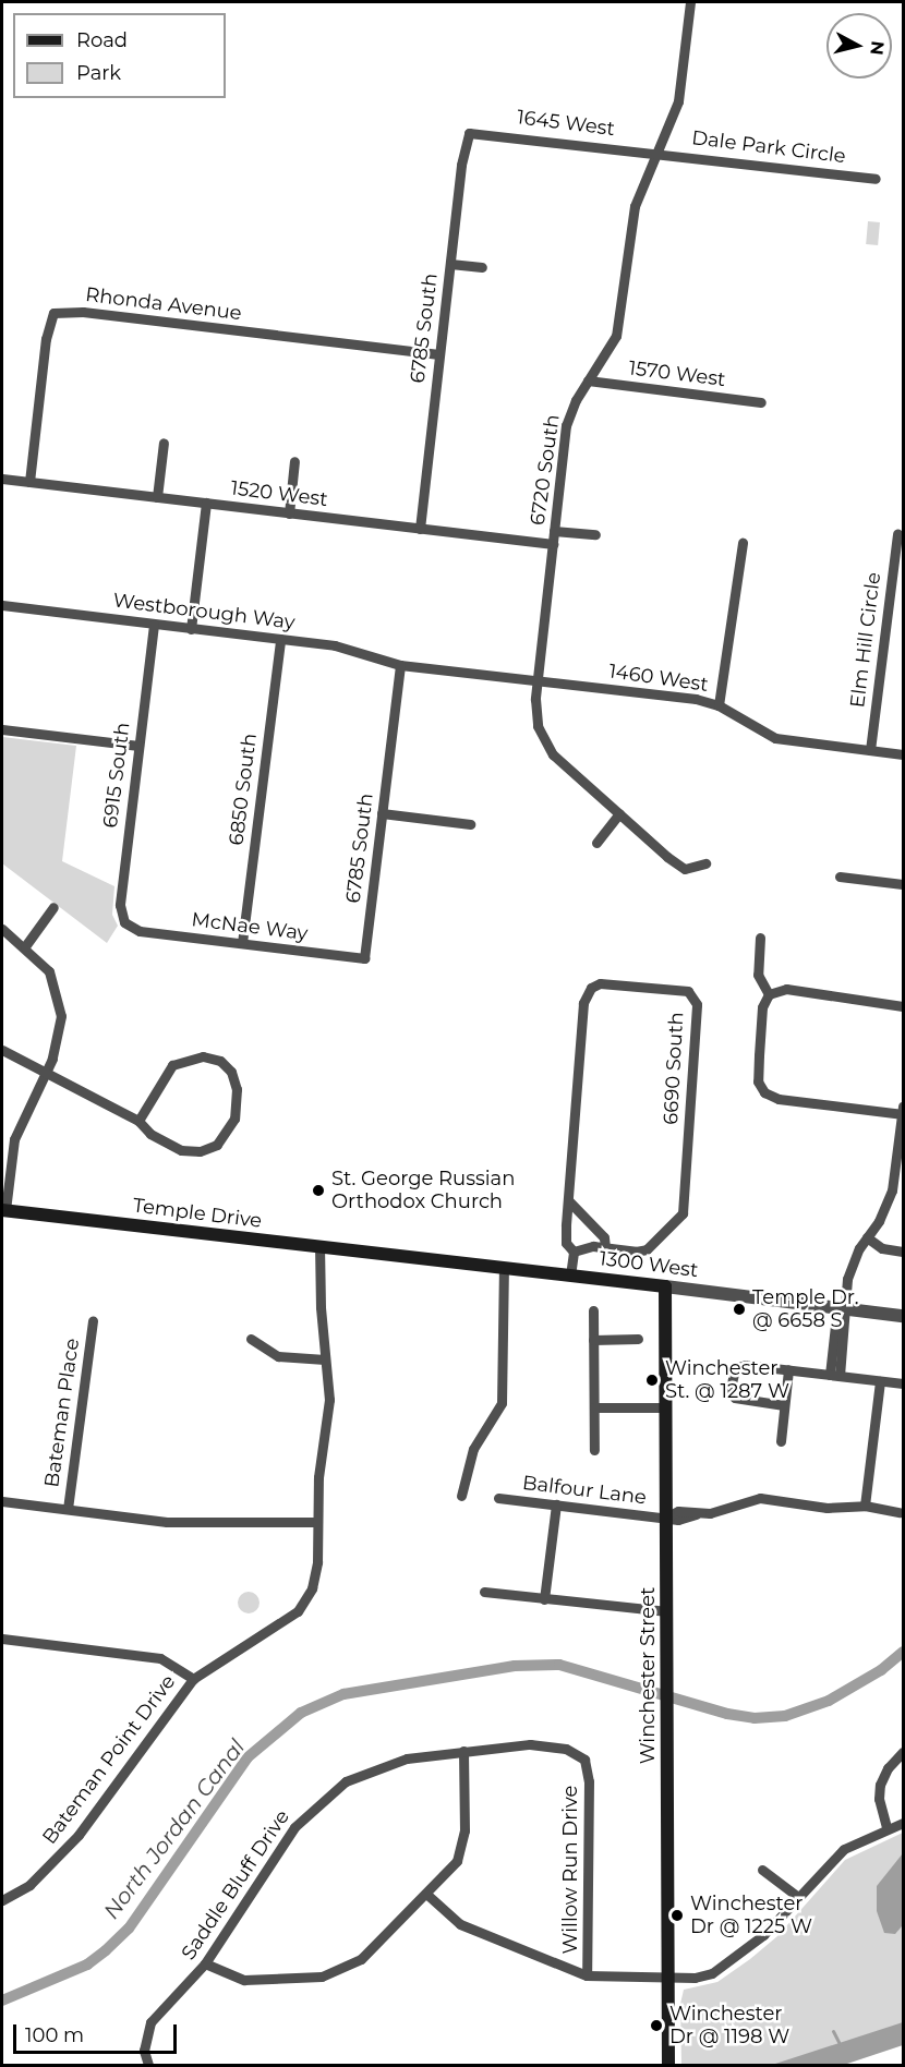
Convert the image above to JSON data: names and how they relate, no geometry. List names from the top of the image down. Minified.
{"streets":{"main road":["Temple Drive","1300 West","Winchester Street"],"street":["1645 West","Dale Park Circle","Rhonda Avenue","6785 South","1570 West","6720 South","1520 West","Westborough Way","Elm Hill Circle","1460 West","6915 South","6850 South","McNae Way","6690 South","Bateman Place","Balfour Lane","Bateman Point Drive","Willow Run Drive","Saddle Bluff Drive"]},"crossings":[["1645 West","Dale Park Circle"],["1645 West","6785 South"],["1645 West","6720 South"],["Dale Park Circle","6720 South"],["Rhonda Avenue","6785 South"],["Rhonda Avenue","1520 West"],["6785 South","1520 West"],["6785 South","Westborough Way"],["6785 South","1460 West"],["6785 South","McNae Way"],["1570 West","6720 South"],["6720 South","1520 West"],["6720 South","1460 West"],["Westborough Way","1460 West"],["Westborough Way","6915 South"],["Westborough Way","6850 South"],["Elm Hill Circle","1460 West"],["6915 South","McNae Way"],["6850 South","McNae Way"],["6690 South","1300 West"],["Temple Drive","1300 West"],["Temple Drive","Bateman Point Drive"],["1300 West","Winchester Street"],["Balfour Lane","Winchester Street"],["Willow Run Drive","Saddle Bluff Drive"]],"water":["North Jordan Canal"],"places":["St. George Russian Orthodox Church","Temple Dr. @ 6658 S","Winchester St. @ 1287 W","Winchester Dr @ 1225 W","Winchester Dr @ 1198 W"],"legend":["Road","Park"],"scale_bar":"100 m","north":"right"}
